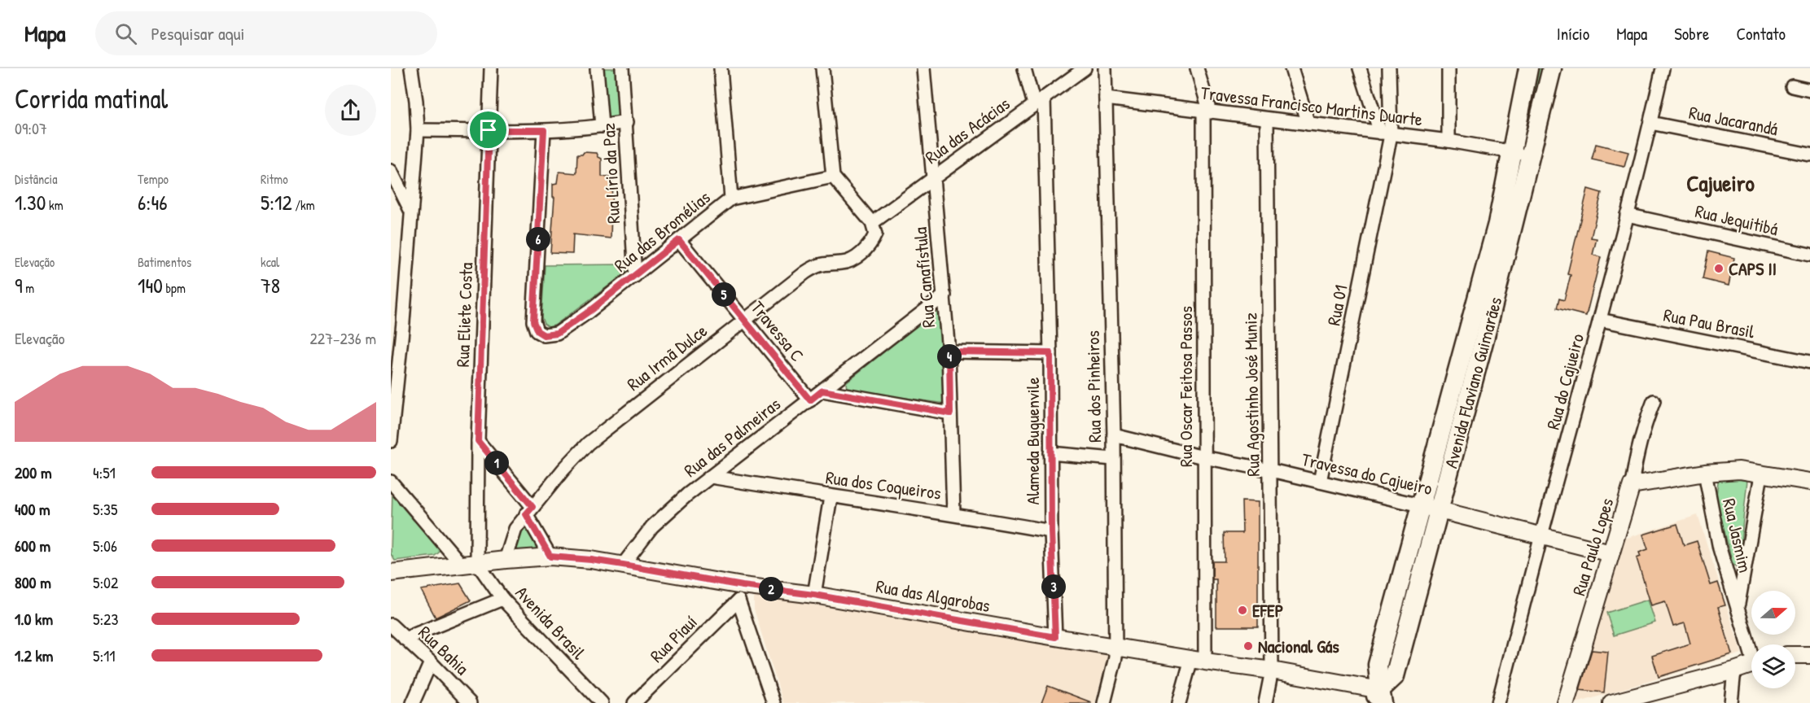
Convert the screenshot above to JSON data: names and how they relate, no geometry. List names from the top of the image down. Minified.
{"streets":{"main road":["Avenida Flaviano Guimarães"],"street":["Travessa Francisco Martins Duarte","Rua Jacarandá","Rua das Acácias","Rua Lírio da Paz","Rua Jequitibá","Rua das Bromélias","Rua Canafístula","Rua 01","Rua Eliete Costa","Rua Pau Brasil","Travessa C","Rua Irmã Dulce","Rua do Cajueiro","Rua dos Pinheiros","Rua Oscar Feitosa Passos","Rua Agostinho José Muniz","Rua das Palmeiras","Alameda Buguenvile","Travessa do Cajueiro","Rua dos Coqueiros","Rua Jasmim","Rua Paulo Lopes","Rua das Algarobas","Avenida Brasil","Rua Piauí","Rua Bahia"]},"crossings":[["Travessa Francisco Martins Duarte","Rua 01"],["Travessa Francisco Martins Duarte","Avenida Flaviano Guimarães"],["Travessa Francisco Martins Duarte","Rua dos Pinheiros"],["Travessa Francisco Martins Duarte","Rua Oscar Feitosa Passos"],["Travessa Francisco Martins Duarte","Rua Agostinho José Muniz"],["Rua Jacarandá","Rua do Cajueiro"],["Rua das Acácias","Rua Canafístula"],["Rua das Acácias","Rua Irmã Dulce"],["Rua das Acácias","Alameda Buguenvile"],["Rua Lírio da Paz","Rua das Bromélias"],["Rua Jequitibá","Rua do Cajueiro"],["Rua das Bromélias","Travessa C"],["Rua Canafístula","Rua das Palmeiras"],["Rua Canafístula","Rua dos Coqueiros"],["Rua 01","Travessa do Cajueiro"],["Rua Eliete Costa","Rua das Algarobas"],["Rua Eliete Costa","Avenida Brasil"],["Rua Pau Brasil","Rua do Cajueiro"],["Travessa C","Rua Irmã Dulce"],["Travessa C","Rua das Palmeiras"],["Rua Irmã Dulce","Rua das Algarobas"],["Rua do Cajueiro","Travessa do Cajueiro"],["Avenida Flaviano Guimarães","Travessa do Cajueiro"],["Avenida Flaviano Guimarães","Rua das Algarobas"],["Rua dos Pinheiros","Travessa do Cajueiro"],["Rua dos Pinheiros","Rua das Algarobas"],["Rua Oscar Feitosa Passos","Travessa do Cajueiro"],["Rua Oscar Feitosa Passos","Rua das Algarobas"],["Rua Agostinho José Muniz","Travessa do Cajueiro"],["Rua Agostinho José Muniz","Rua das Algarobas"],["Rua das Palmeiras","Rua dos Coqueiros"],["Rua das Palmeiras","Rua das Algarobas"],["Alameda Buguenvile","Rua dos Coqueiros"],["Alameda Buguenvile","Rua das Algarobas"],["Travessa do Cajueiro","Rua Paulo Lopes"],["Rua das Algarobas","Avenida Brasil"],["Rua das Algarobas","Rua Piauí"]],"districts":["Cajueiro"],"places":["CAPS II","EFEP","Nacional Gás"],"north":"right","page":{"header":"Mapa","search":"Pesquisar aqui","nav":["Início","Mapa","Sobre","Contato"],"heading":["Corrida matinal","09:07"],"stats":[["Distância","1.30 km"],["Tempo","6:46"],["Ritmo","5:12 /km"],["Elevação","9 m"],["Batimentos","140 bpm"],["kcal","78"]],"pins":["6","5","4","1","3","2"],"chart":["Elevação","227–236 m"],"list":[{"name":"200 m","note":"4:51"},{"name":"400 m","note":"5:35"},{"name":"600 m","note":"5:06"},{"name":"800 m","note":"5:02"},{"name":"1.0 km","note":"5:23"},{"name":"1.2 km","note":"5:11"}]}}
